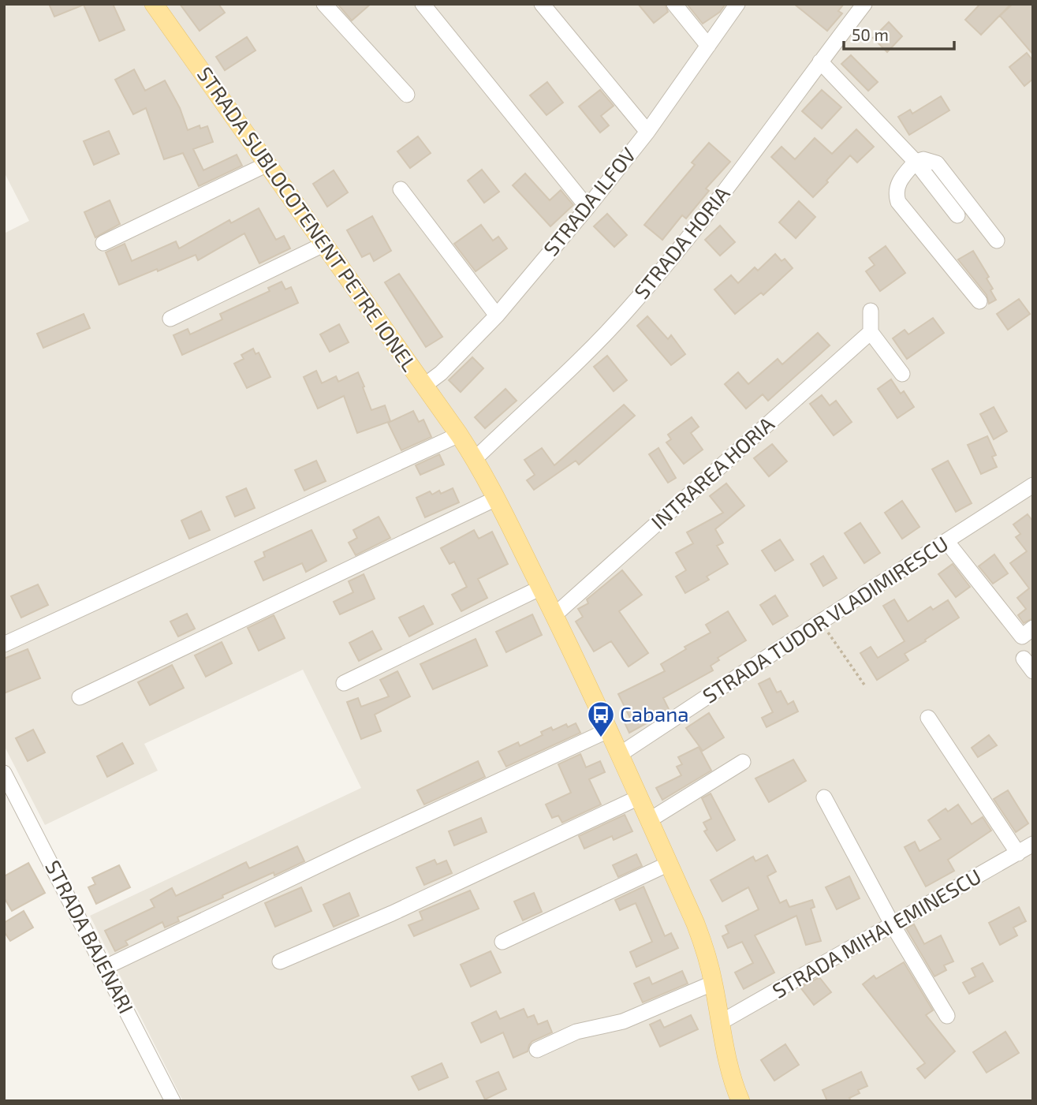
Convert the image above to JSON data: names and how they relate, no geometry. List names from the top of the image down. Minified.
{"streets":{"main road":["STRADA SUBLOCOTENENT PETRE IONEL"],"street":["STRADA ILFOV","STRADA HORIA","INTRAREA HORIA","STRADA TUDOR VLADIMIRESCU","STRADA MIHAI EMINESCU","STRADA BAJENARI"]},"crossings":[["STRADA ILFOV","STRADA SUBLOCOTENENT PETRE IONEL"],["STRADA SUBLOCOTENENT PETRE IONEL","STRADA HORIA"],["STRADA SUBLOCOTENENT PETRE IONEL","INTRAREA HORIA"],["STRADA SUBLOCOTENENT PETRE IONEL","STRADA TUDOR VLADIMIRESCU"],["STRADA SUBLOCOTENENT PETRE IONEL","STRADA MIHAI EMINESCU"]],"places":{"bus stop":["Cabana"]},"scale_bar":"50 m"}
